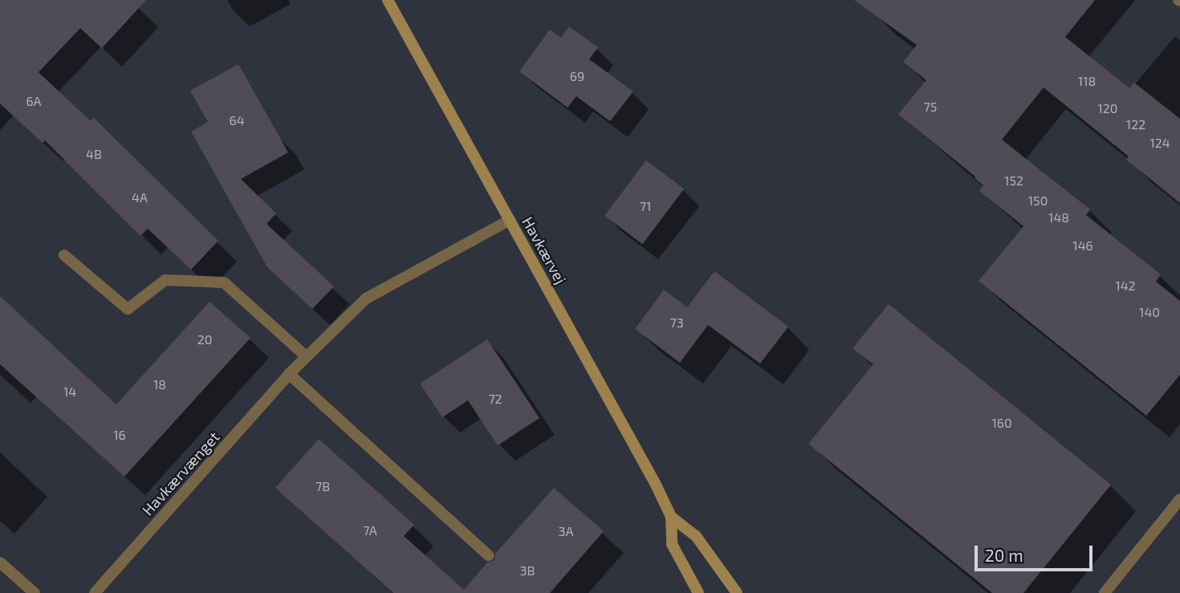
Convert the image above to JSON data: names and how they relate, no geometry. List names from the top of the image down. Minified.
{"streets":{"street":["Havkærvej","Havkærvænget"]},"crossings":[["Havkærvej","Havkærvænget"]],"house_numbers":["69","118","6A","75","120","64","122","124","4B","152","4A","150","71","148","146","142","140","73","20","18","14","72","160","16","7B","7A","3A","3B"],"scale_bar":"20 m"}
